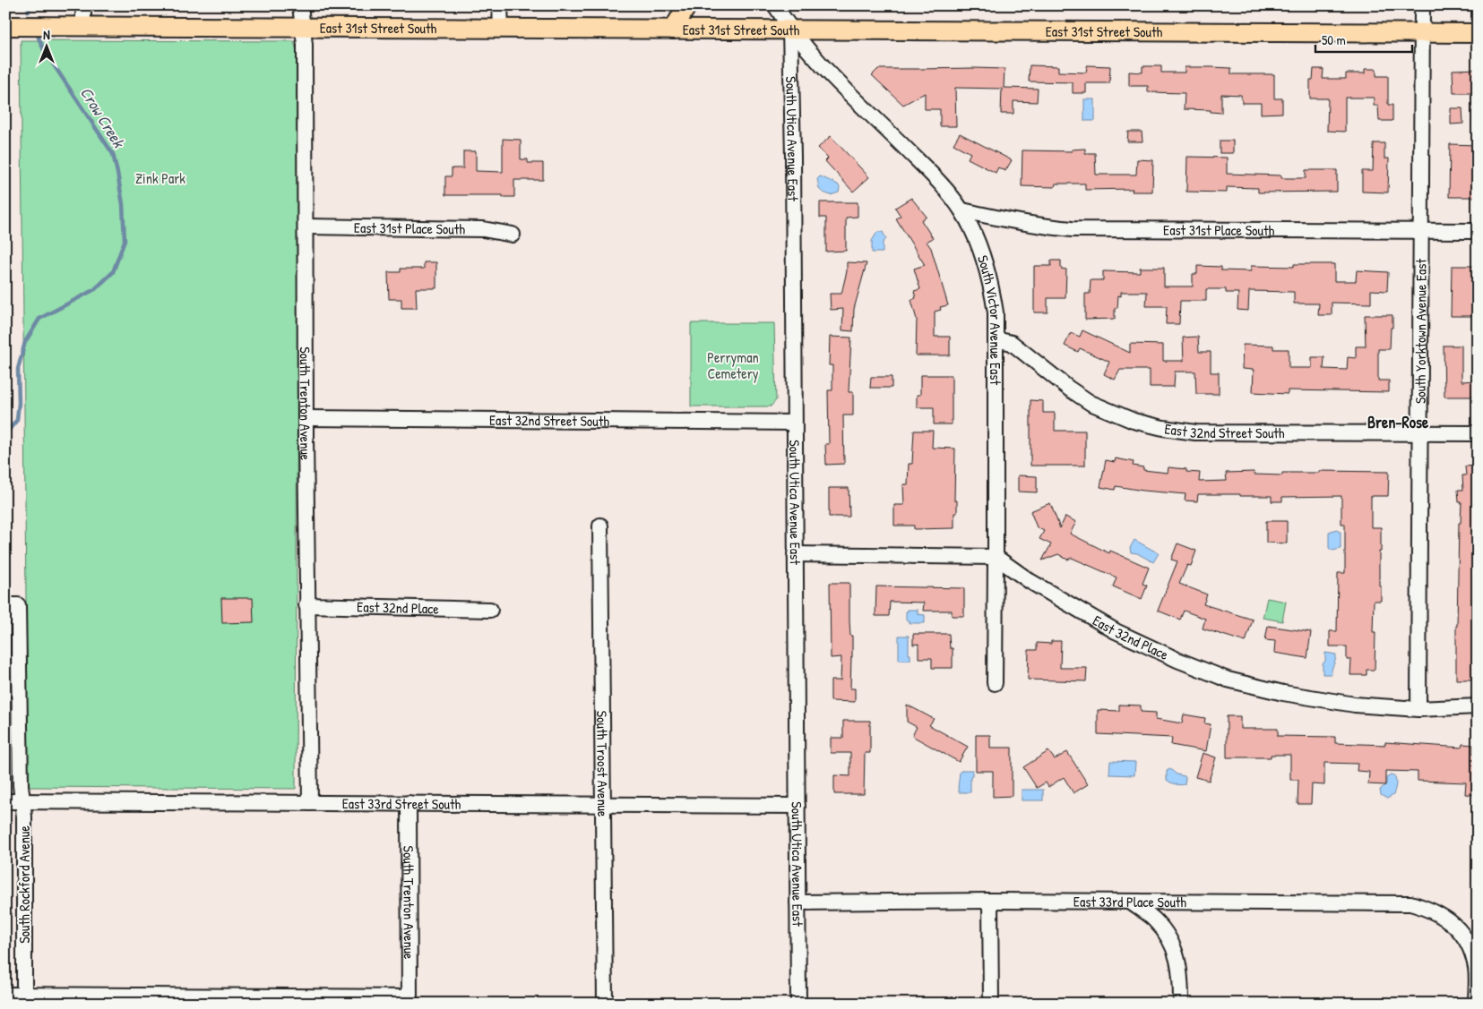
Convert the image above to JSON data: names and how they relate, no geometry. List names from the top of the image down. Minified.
{"streets":{"main road":["East 31st Street South"],"street":["South Utica Avenue East","East 31st Place South","South Victor Avenue East","South Yorktown Avenue East","South Trenton Avenue","East 32nd Street South","East 32nd Place","South Troost Avenue","East 33rd Street South","South Rockford Avenue","East 33rd Place South"]},"crossings":[["East 31st Street South","South Utica Avenue East"],["East 31st Street South","South Victor Avenue East"],["East 31st Street South","South Yorktown Avenue East"],["East 31st Street South","South Trenton Avenue"],["South Utica Avenue East","South Victor Avenue East"],["South Utica Avenue East","East 32nd Street South"],["South Utica Avenue East","East 33rd Street South"],["South Utica Avenue East","East 33rd Place South"],["East 31st Place South","South Victor Avenue East"],["East 31st Place South","South Yorktown Avenue East"],["East 31st Place South","South Trenton Avenue"],["South Victor Avenue East","East 32nd Street South"],["South Victor Avenue East","East 32nd Place"],["South Yorktown Avenue East","East 32nd Street South"],["South Yorktown Avenue East","East 32nd Place"],["South Trenton Avenue","East 32nd Street South"],["South Trenton Avenue","East 32nd Place"],["South Trenton Avenue","East 33rd Street South"],["South Troost Avenue","East 33rd Street South"],["East 33rd Street South","South Rockford Avenue"]],"districts":["Bren-Rose"],"water":["Crow Creek"],"parks":["Zink Park","Perryman Cemetery"],"scale_bar":"50 m","north":"top"}
